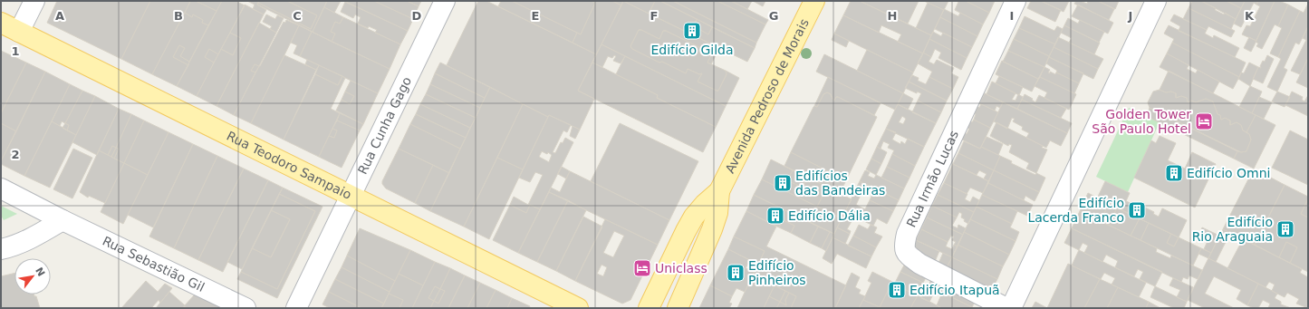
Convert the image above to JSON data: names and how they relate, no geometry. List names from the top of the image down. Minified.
{"streets":{"main road":["Avenida Pedroso de Morais","Rua Teodoro Sampaio"],"street":["Rua Cunha Gago","Rua Irmão Lucas","Rua Sebastião Gil"]},"crossings":[["Rua Cunha Gago","Rua Teodoro Sampaio"]],"places":{"building":["Edifício Gilda","Edifício Omni","Edifícios das Bandeiras","Edifício Lacerda Franco","Edifício Dália","Edifício Rio Araguaia","Edifício Pinheiros","Edifício Itapuã"],"hotel":["Golden Tower São Paulo Hotel","Uniclass"]},"north":"top right","grid":{"columns":["A","B","C","D","E","F","G","H","I","J","K"],"rows":["1","2"]}}
